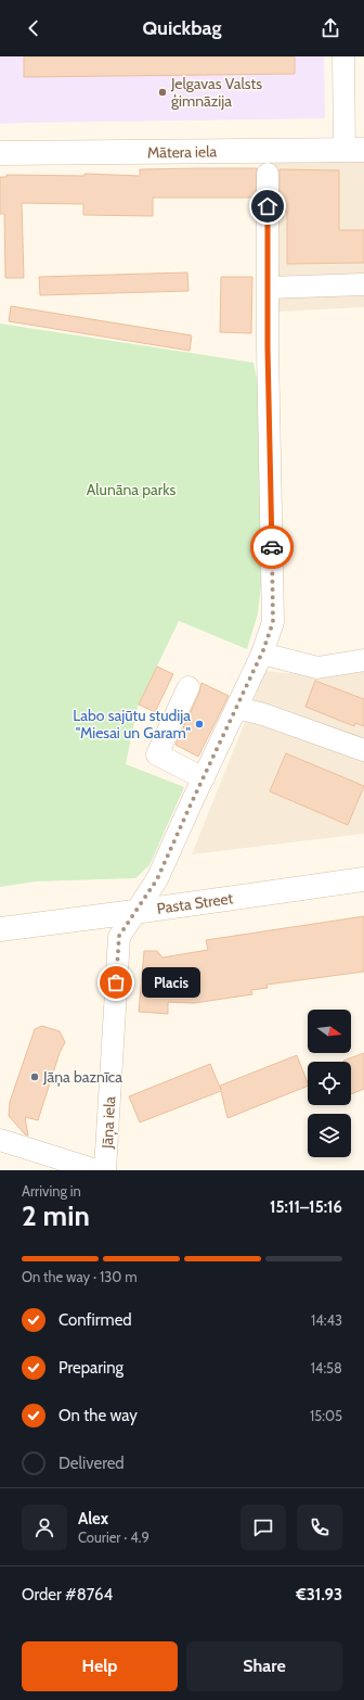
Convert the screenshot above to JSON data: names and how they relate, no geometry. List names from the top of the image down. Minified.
{"streets":{"main road":["Mātera iela","Pasta Street"],"street":["Jāņa iela"]},"crossings":[["Pasta Street","Jāņa iela"]],"parks":["Alunāna parks"],"places":["Jelgavas Valsts ģimnāzija","Labo sajūtu studija \"Miesai un Garam\"","Placis","Jāņa baznīca"],"north":"right","page":{"header":"Quickbag","bubble":"Placis","heading":["2 min","Arriving in","15:11–15:16"],"panel":["Alex","Courier · 4.9","Order #8764","€31.93"],"bar":"On the way · 130 m","list":[["Confirmed","14:43"],["Preparing","14:58"],["On the way","15:05"],"Delivered"],"buttons":["Help","Share"]}}
